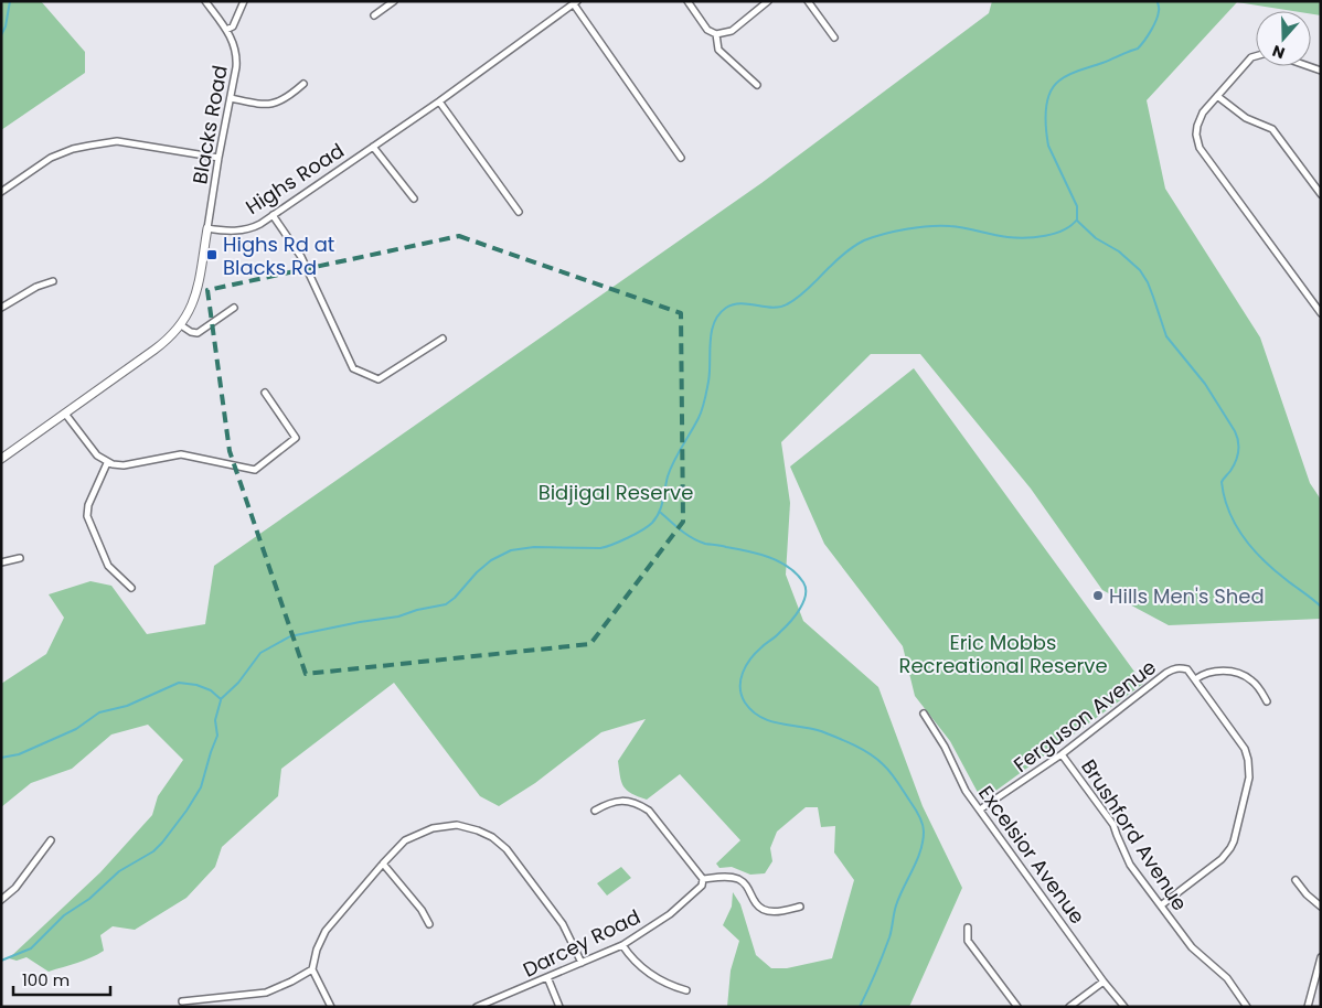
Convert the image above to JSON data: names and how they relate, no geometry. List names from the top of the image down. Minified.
{"streets":{"street":["Blacks Road","Highs Road","Ferguson Avenue","Brushford Avenue","Excelsior Avenue","Darcey Road"]},"crossings":[["Blacks Road","Highs Road"],["Ferguson Avenue","Brushford Avenue"],["Ferguson Avenue","Excelsior Avenue"]],"parks":["Bidjigal Reserve","Eric Mobbs Recreational Reserve"],"places":{"transit":["Highs Rd at Blacks Rd"],"other":["Hills Men's Shed"]},"scale_bar":"100 m","north":"bottom"}
